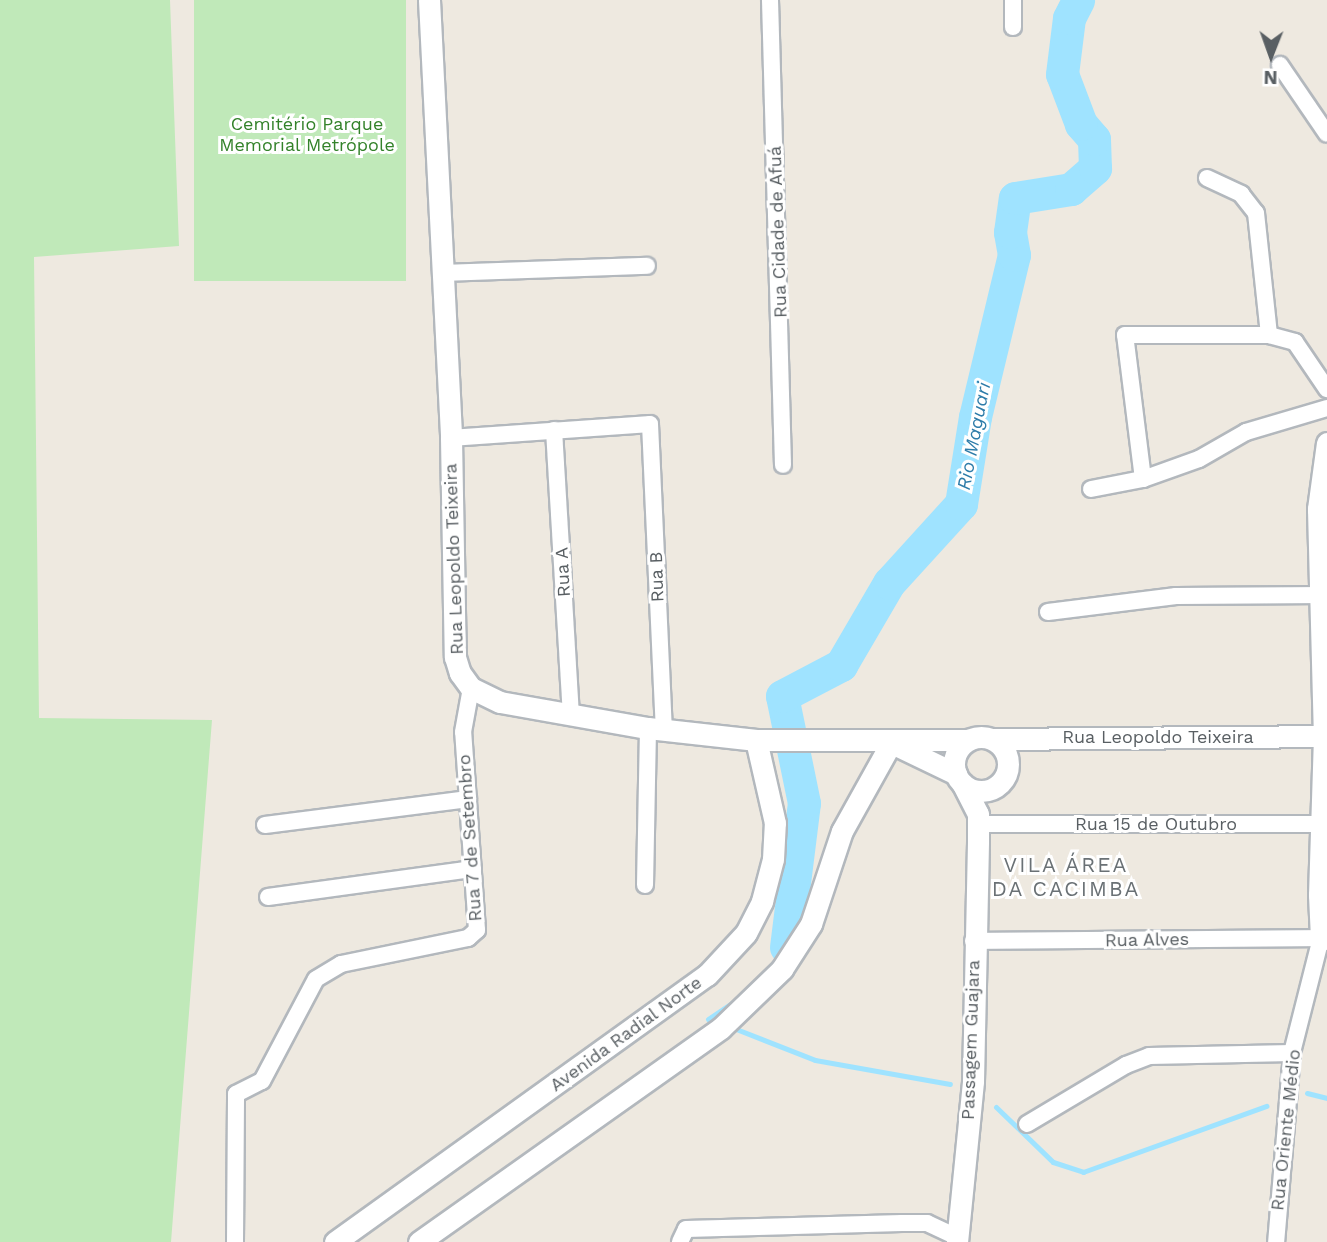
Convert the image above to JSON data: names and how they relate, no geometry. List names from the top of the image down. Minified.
{"streets":{"main road":["Rua Leopoldo Teixeira","Avenida Radial Norte","Passagem Guajara"],"street":["Rua Cidade de Afuá","Rua A","Rua B","Rua 15 de Outubro","Rua 7 de Setembro","Rua Alves","Rua Oriente Médio"]},"crossings":[["Rua Leopoldo Teixeira","Rua 7 de Setembro"],["Rua Leopoldo Teixeira","Passagem Guajara"],["Rua A","Rua B"],["Rua 15 de Outubro","Passagem Guajara"],["Rua Alves","Passagem Guajara"],["Rua Alves","Rua Oriente Médio"]],"districts":["VILA ÁREA DA CACIMBA"],"water":["Rio Maguari"],"parks":["Cemitério Parque Memorial Metrópole"],"north":"bottom"}
